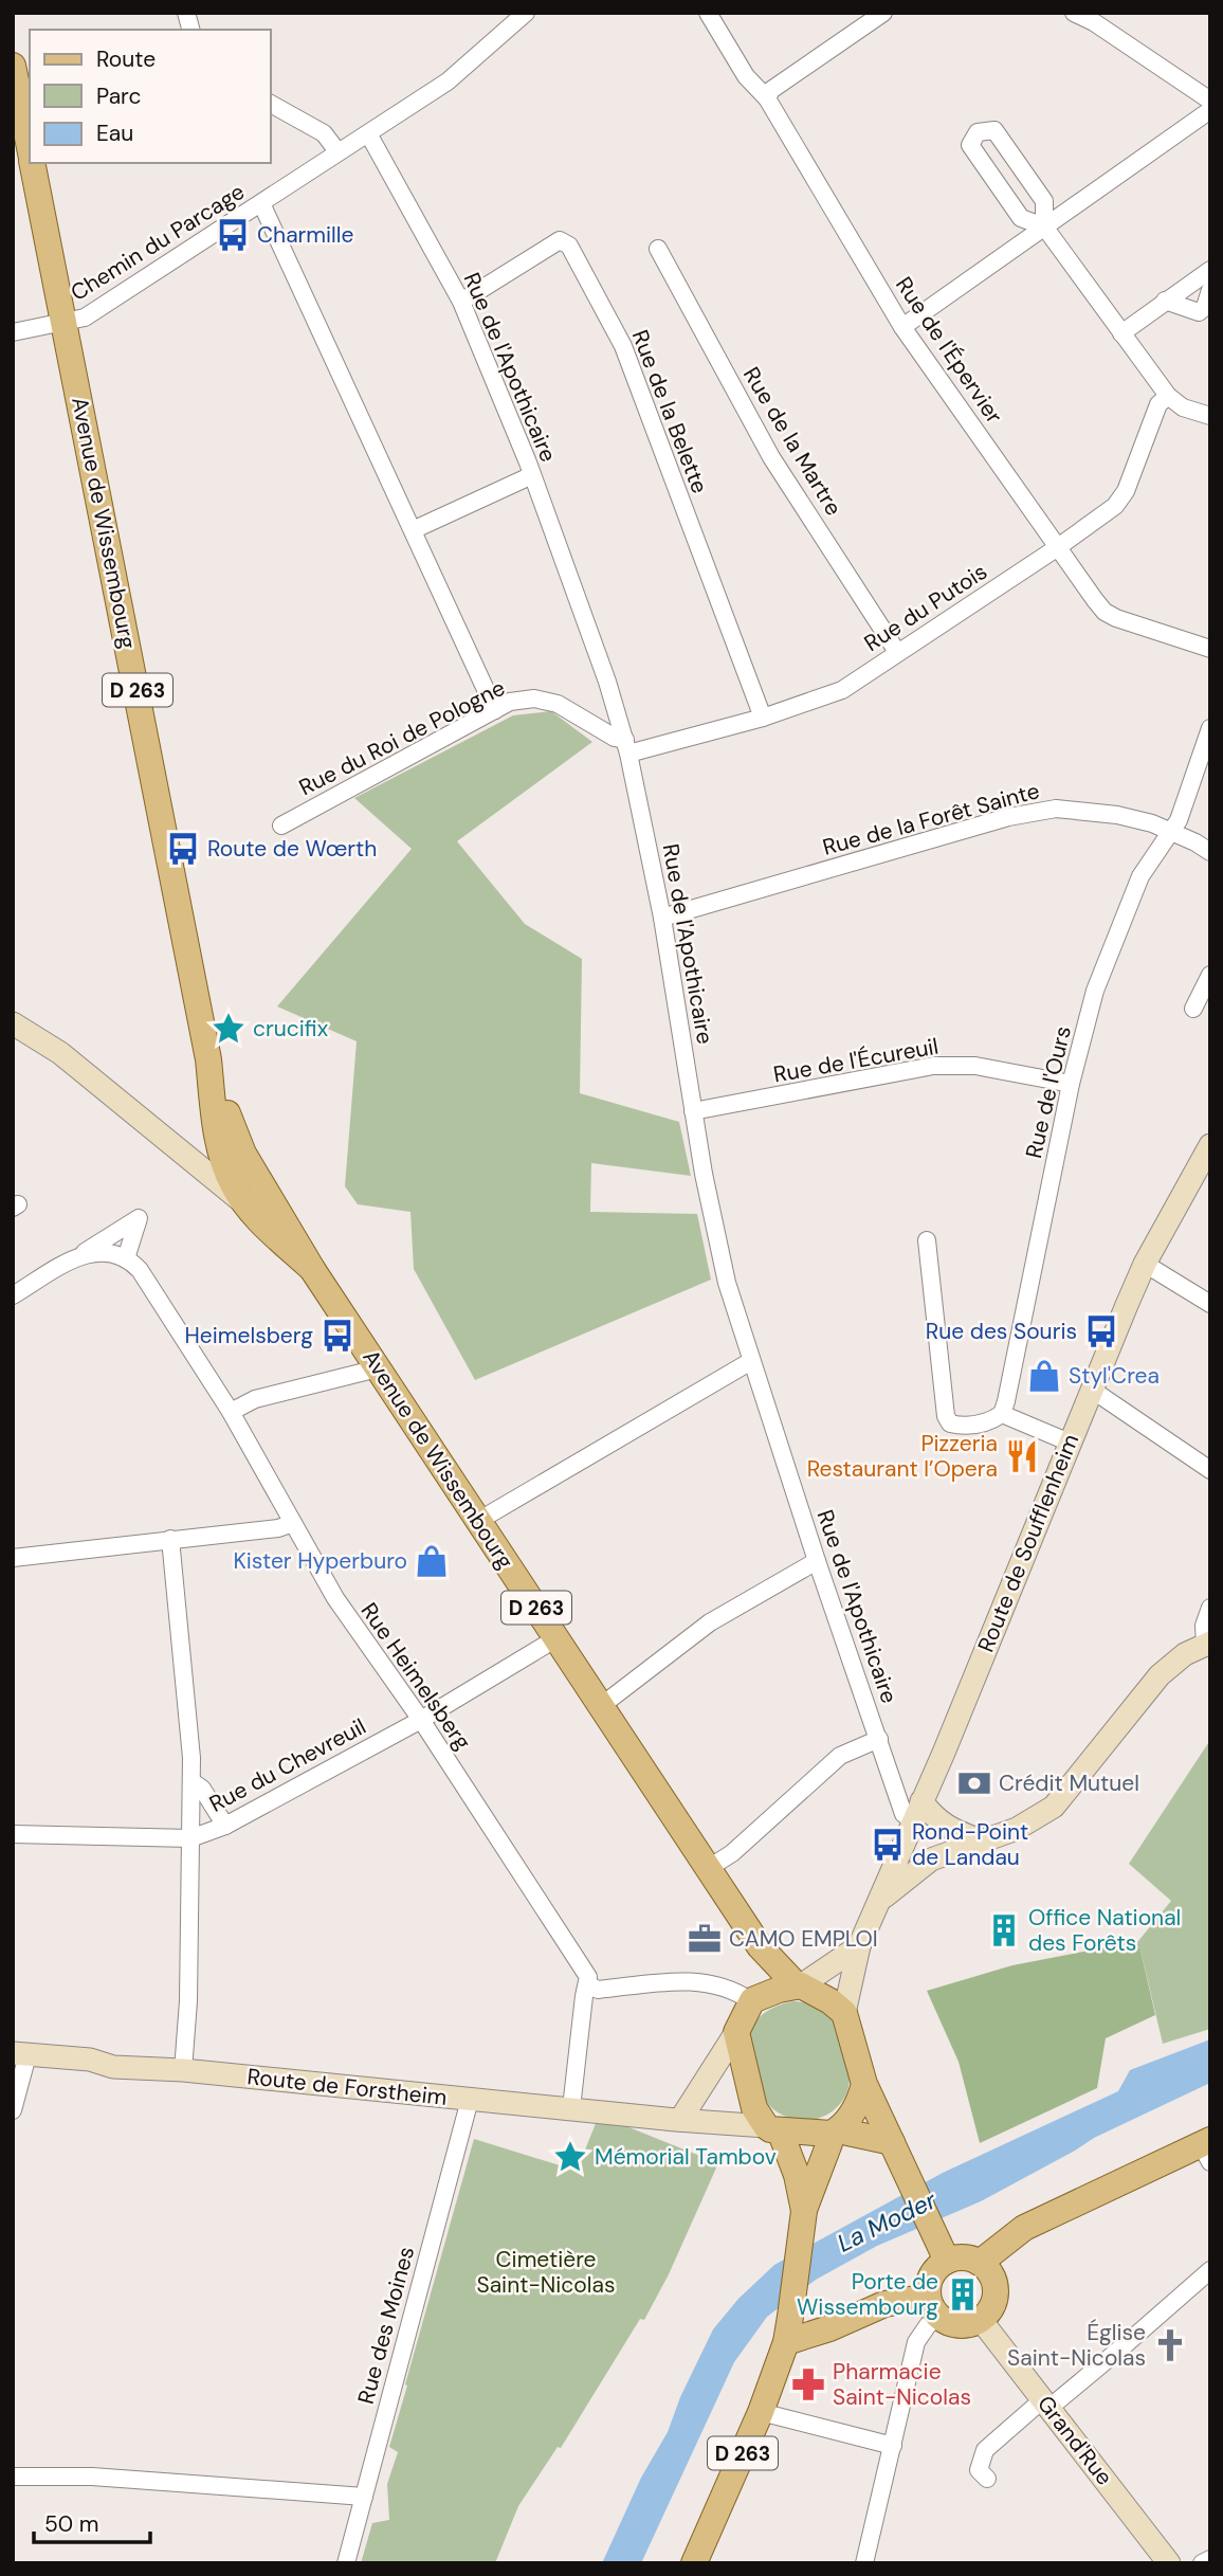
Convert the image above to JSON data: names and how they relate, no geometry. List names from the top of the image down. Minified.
{"streets":{"main road":["Avenue de Wissembourg","D 263"],"street":["Chemin du Parcage","Rue de l'Épervier","Rue de l'Apothicaire","Rue de la Belette","Rue de la Martre","Rue du Putois","Rue du Roi de Pologne","Rue de la Forêt Sainte","Rue de l'Écureuil","Rue de l'Ours","Route de Soufflenheim","Rue Heimelsberg","Rue du Chevreuil","Route de Forstheim","Rue des Moines","Grand'Rue"]},"crossings":[["Chemin du Parcage","Rue de l'Apothicaire"],["Chemin du Parcage","Avenue de Wissembourg"],["Rue de l'Épervier","Rue du Putois"],["Rue de l'Apothicaire","Rue de la Belette"],["Rue de l'Apothicaire","Rue du Putois"],["Rue de l'Apothicaire","Rue du Roi de Pologne"],["Rue de l'Apothicaire","Rue de la Forêt Sainte"],["Rue de l'Apothicaire","Rue de l'Écureuil"],["Rue de l'Apothicaire","Route de Soufflenheim"],["Rue de la Belette","Rue du Putois"],["Rue de la Martre","Rue du Putois"],["Avenue de Wissembourg","D 263"],["Avenue de Wissembourg","Route de Soufflenheim"],["Avenue de Wissembourg","Rue du Chevreuil"],["Avenue de Wissembourg","Route de Forstheim"],["Rue du Putois","Rue du Roi de Pologne"],["D 263","Route de Soufflenheim"],["D 263","Route de Forstheim"],["Rue de la Forêt Sainte","Rue de l'Ours"],["Rue de l'Écureuil","Rue de l'Ours"],["Route de Soufflenheim","Route de Forstheim"],["Rue Heimelsberg","Rue du Chevreuil"],["Route de Forstheim","Rue des Moines"]],"water":["La Moder"],"parks":["Cimetière Saint-Nicolas"],"places":{"bus stop":["Charmille","Route de Wœrth","Rue des Souris","Heimelsberg","Rond-Point de Landau"],"place":["crucifix","Mémorial Tambov"],"shop":["Styl'Crea","Kister Hyperburo"],"restaurant":["Pizzeria Restaurant l’Opera"],"bank":["Crédit Mutuel"],"building":["Office National des Forêts","Porte de Wissembourg"],"office":["CAMO EMPLOI"],"church":["Église Saint-Nicolas"],"pharmacy":["Pharmacie Saint-Nicolas"]},"legend":["Route","Parc","Eau"],"scale_bar":"50 m"}
